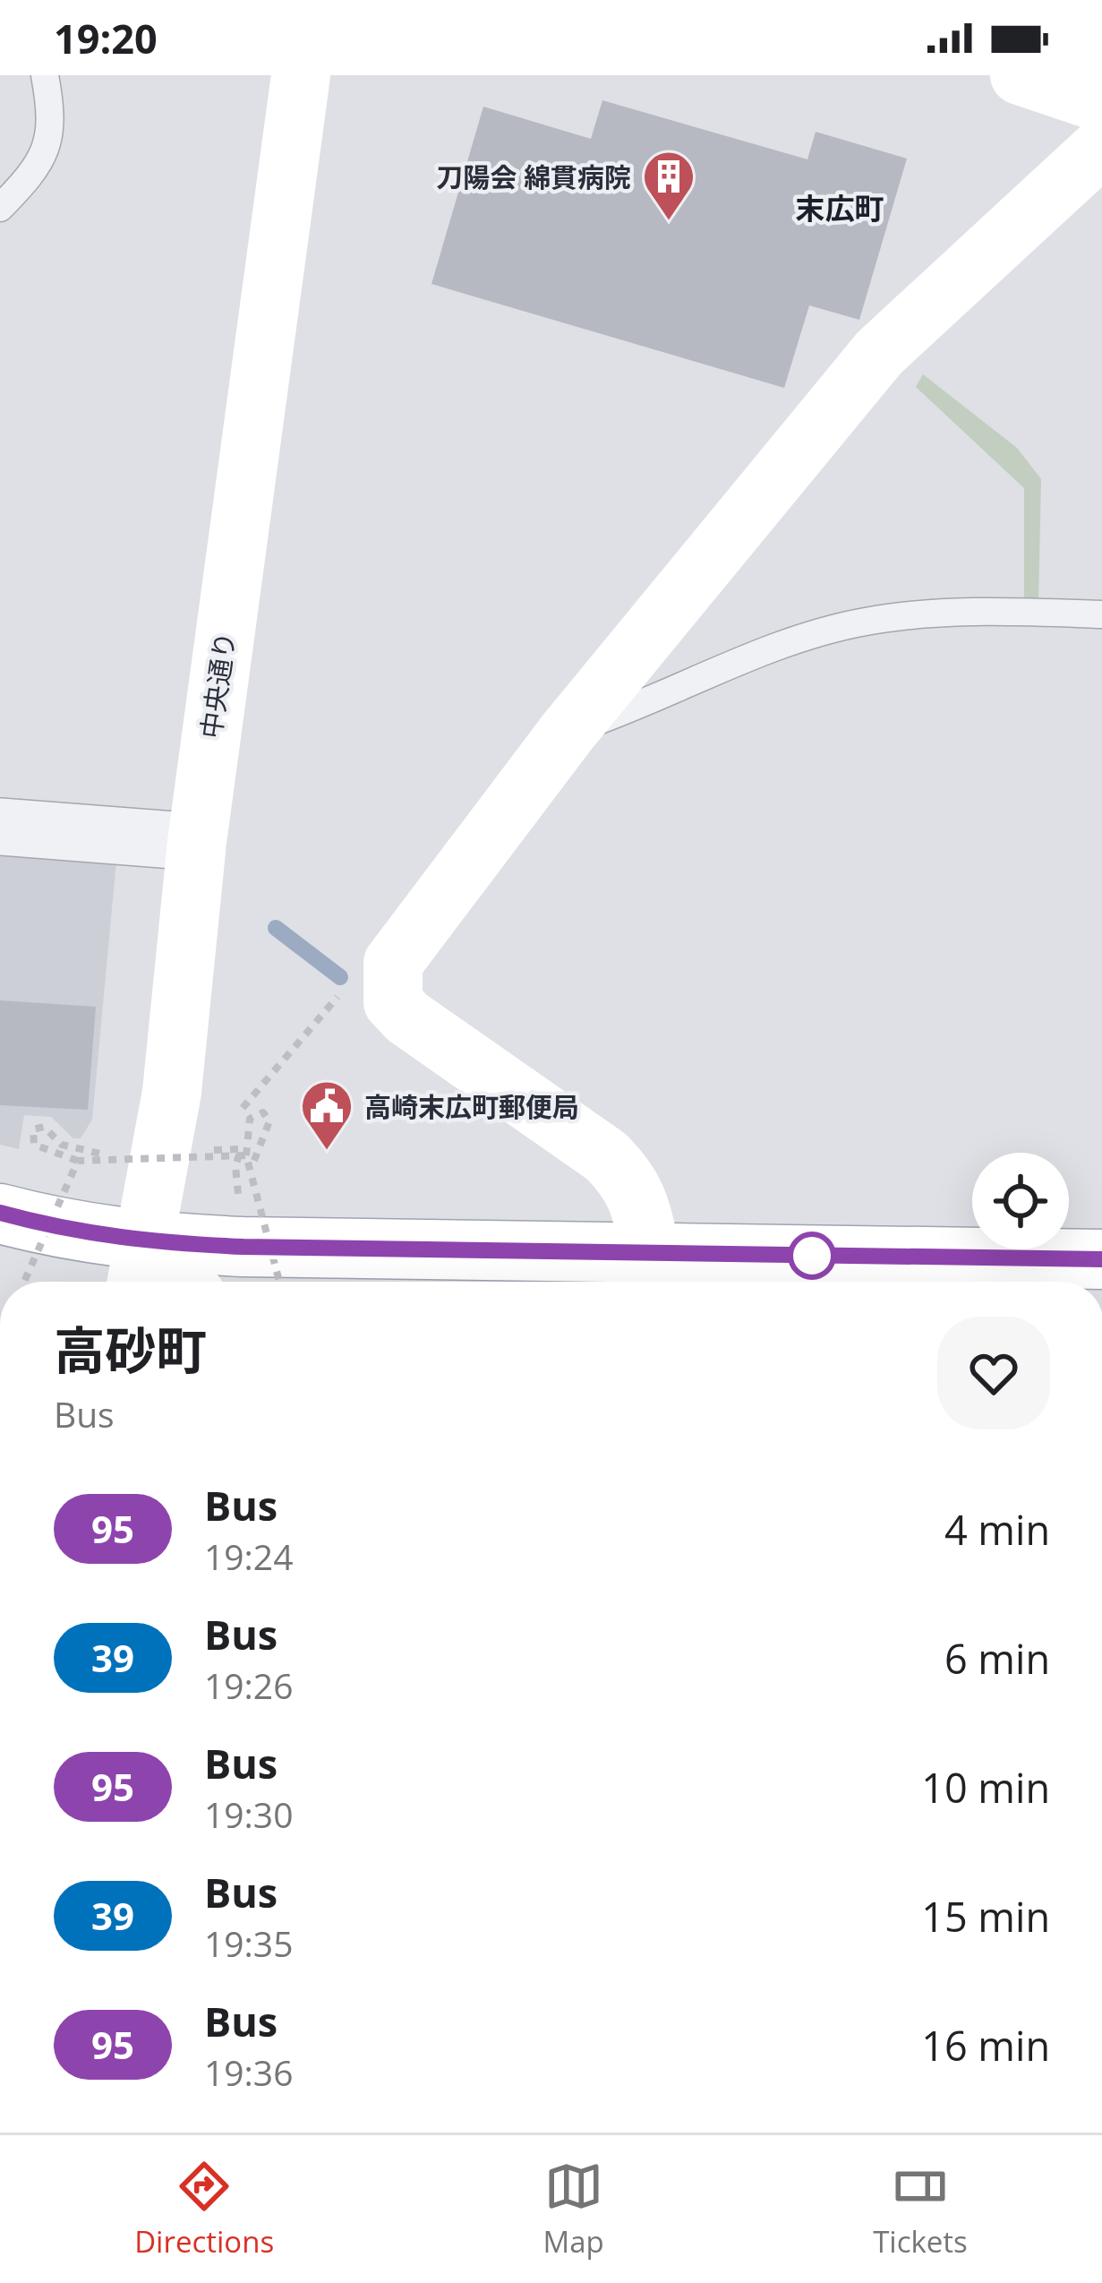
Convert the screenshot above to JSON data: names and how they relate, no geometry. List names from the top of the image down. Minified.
{"streets":{"main road":["中央通り"]},"districts":["末広町"],"places":{"building":["刀陽会 綿貫病院"],"public building":["高崎末広町郵便局"]},"lines":["bus line 95"],"page":{"status":"19:20","heading":["高砂町","Bus"],"list":[{"mark":"95","name":"Bus","note":"19:24","value":"4 min"},{"mark":"39","name":"Bus","note":"19:26","value":"6 min"},{"mark":"95","name":"Bus","note":"19:30","value":"10 min"},{"mark":"39","name":"Bus","note":"19:35","value":"15 min"},{"mark":"95","name":"Bus","note":"19:36","value":"16 min"}],"tabs":["Directions","Map","Tickets"]}}
